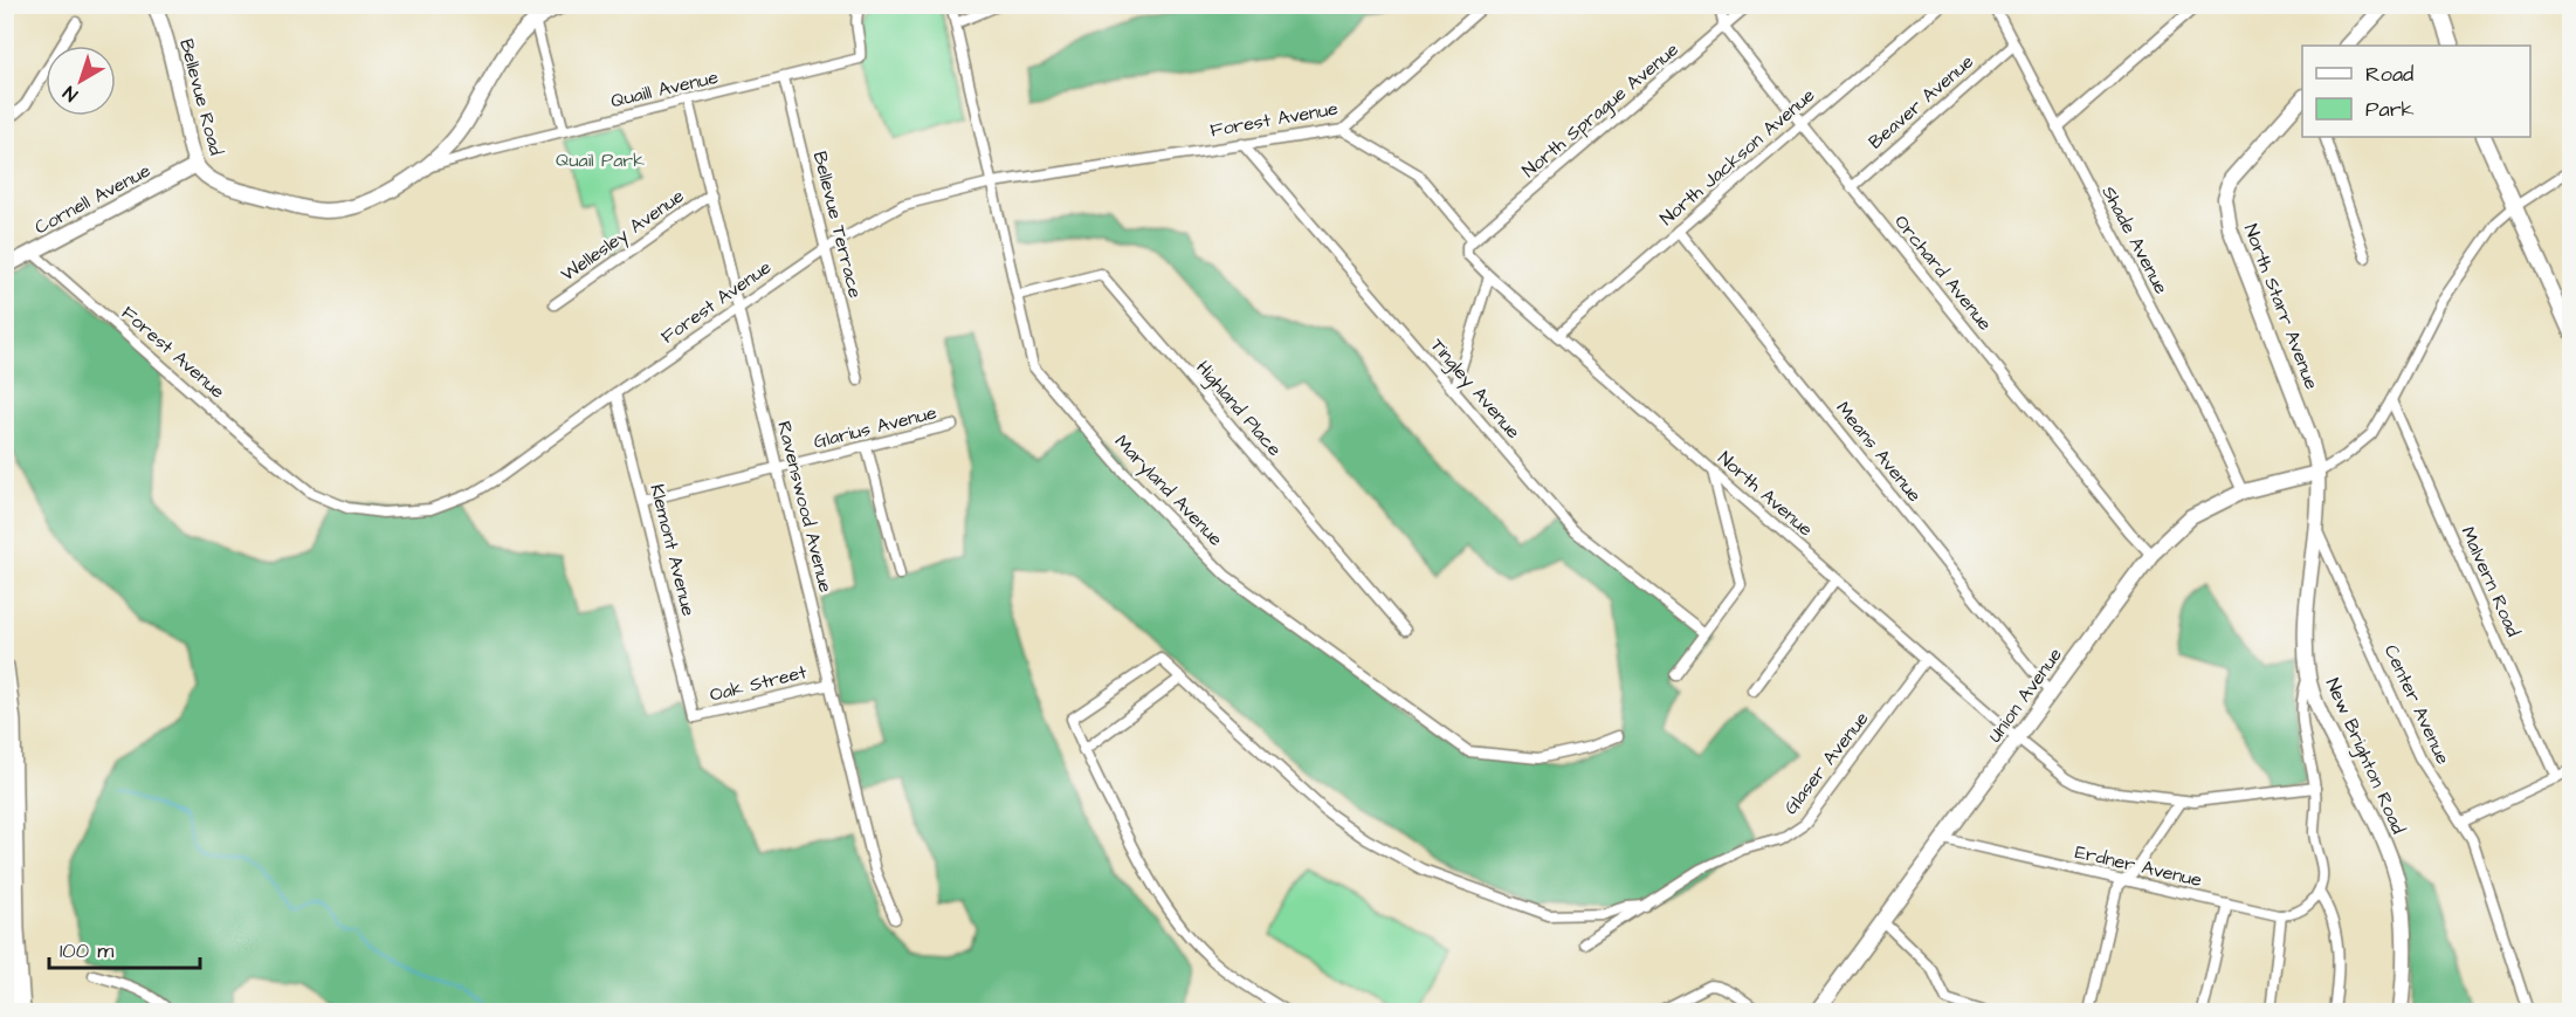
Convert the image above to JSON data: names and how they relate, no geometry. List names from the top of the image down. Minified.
{"streets":{"street":["Quaill Avenue","Bellevue Road","Beaver Avenue","North Sprague Avenue","Forest Avenue","North Jackson Avenue","Cornell Avenue","Bellevue Terrace","Wellesley Avenue","Shade Avenue","Orchard Avenue","North Starr Avenue","Tingley Avenue","Highland Place","Glarius Avenue","Means Avenue","Maryland Avenue","North Avenue","Ravenswood Avenue","Klemont Avenue","Malvern Road","Oak Street","Union Avenue","Center Avenue","New Brighton Road","Glaser Avenue","Erdner Avenue"]},"crossings":[["Quaill Avenue","Bellevue Road"],["Quaill Avenue","Bellevue Terrace"],["Quaill Avenue","Ravenswood Avenue"],["Bellevue Road","Cornell Avenue"],["Beaver Avenue","Shade Avenue"],["Beaver Avenue","Orchard Avenue"],["North Sprague Avenue","Orchard Avenue"],["North Sprague Avenue","North Avenue"],["Forest Avenue","Cornell Avenue"],["Forest Avenue","Bellevue Terrace"],["Forest Avenue","Tingley Avenue"],["Forest Avenue","Maryland Avenue"],["Forest Avenue","Ravenswood Avenue"],["Forest Avenue","Klemont Avenue"],["North Jackson Avenue","Orchard Avenue"],["North Jackson Avenue","Means Avenue"],["North Jackson Avenue","North Avenue"],["Wellesley Avenue","Ravenswood Avenue"],["Shade Avenue","Union Avenue"],["Orchard Avenue","Union Avenue"],["North Starr Avenue","Union Avenue"],["North Starr Avenue","New Brighton Road"],["Highland Place","Maryland Avenue"],["Glarius Avenue","Ravenswood Avenue"],["Glarius Avenue","Klemont Avenue"],["Means Avenue","Union Avenue"],["North Avenue","Union Avenue"],["North Avenue","Glaser Avenue"],["Ravenswood Avenue","Oak Street"],["Klemont Avenue","Oak Street"],["Union Avenue","New Brighton Road"],["Union Avenue","Erdner Avenue"],["Center Avenue","New Brighton Road"]],"parks":["Quail Park"],"legend":["Road","Park"],"scale_bar":"100 m","north":"bottom left"}
